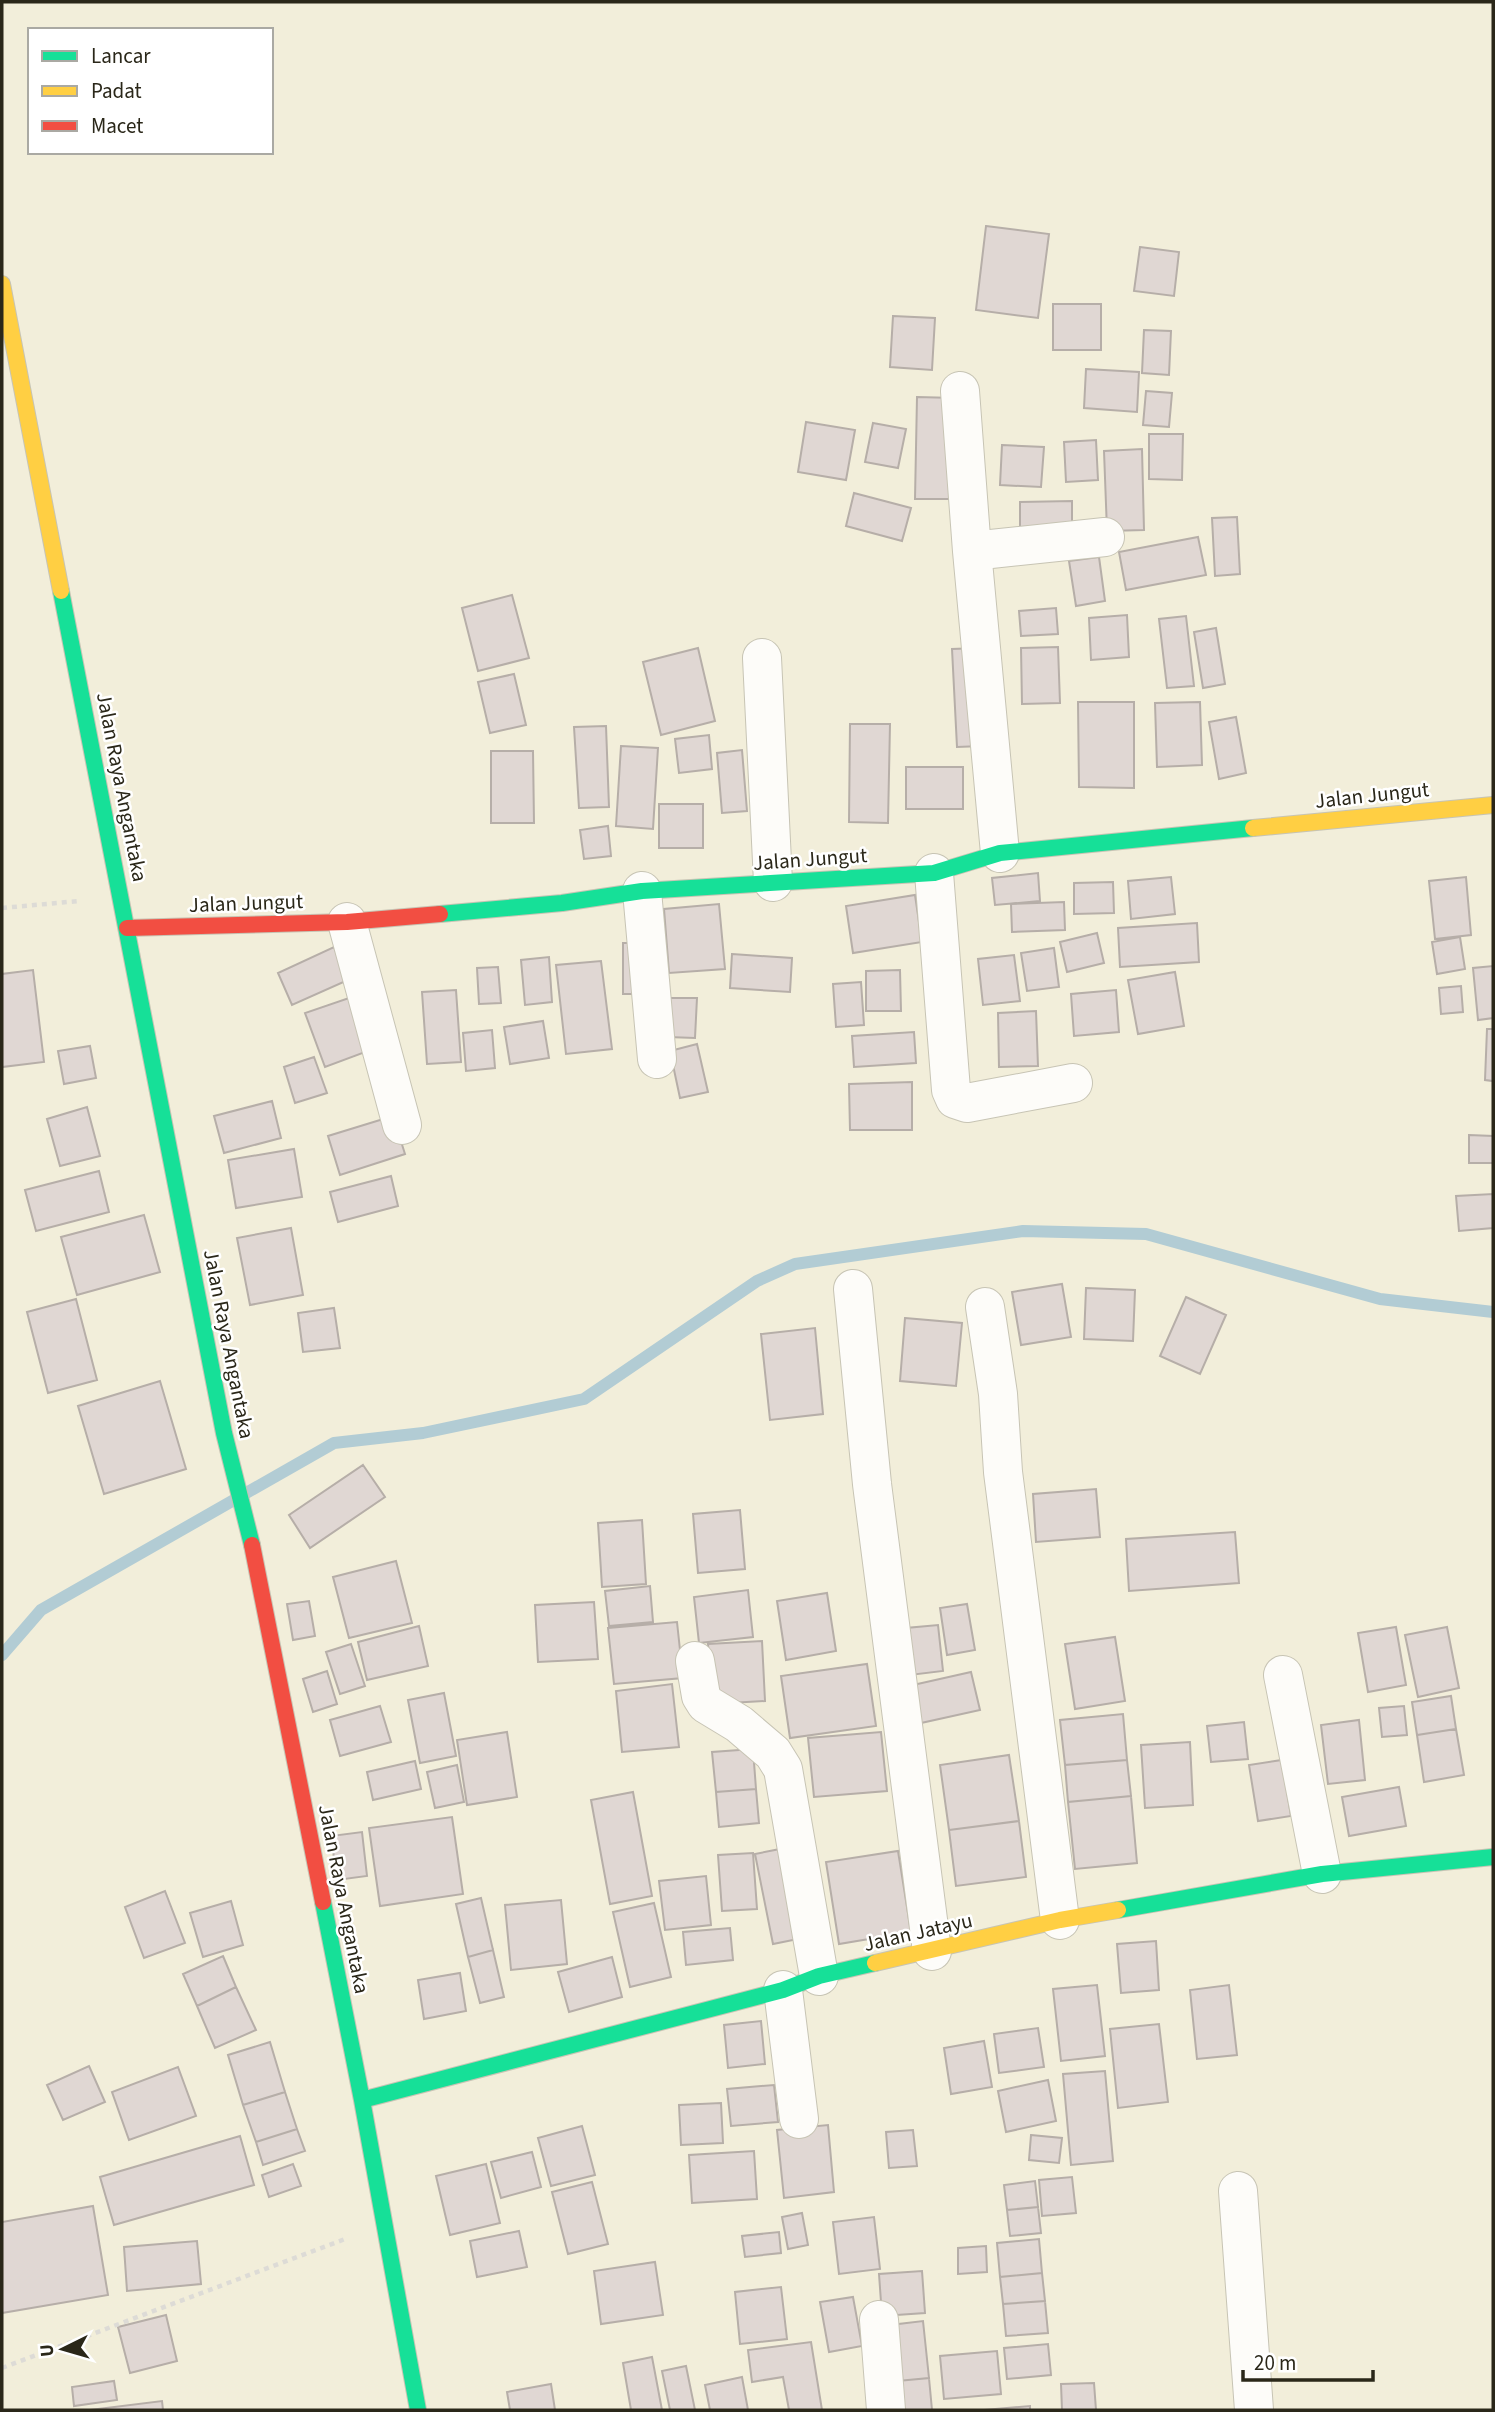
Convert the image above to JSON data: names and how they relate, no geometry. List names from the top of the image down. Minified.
{"streets":{"street":["Jalan Raya Angantaka","Jalan Jungut","Jalan Jatayu"]},"crossings":[["Jalan Raya Angantaka","Jalan Jungut"],["Jalan Raya Angantaka","Jalan Jatayu"]],"legend":["Lancar","Padat","Macet"],"scale_bar":"20 m","north":"left"}
